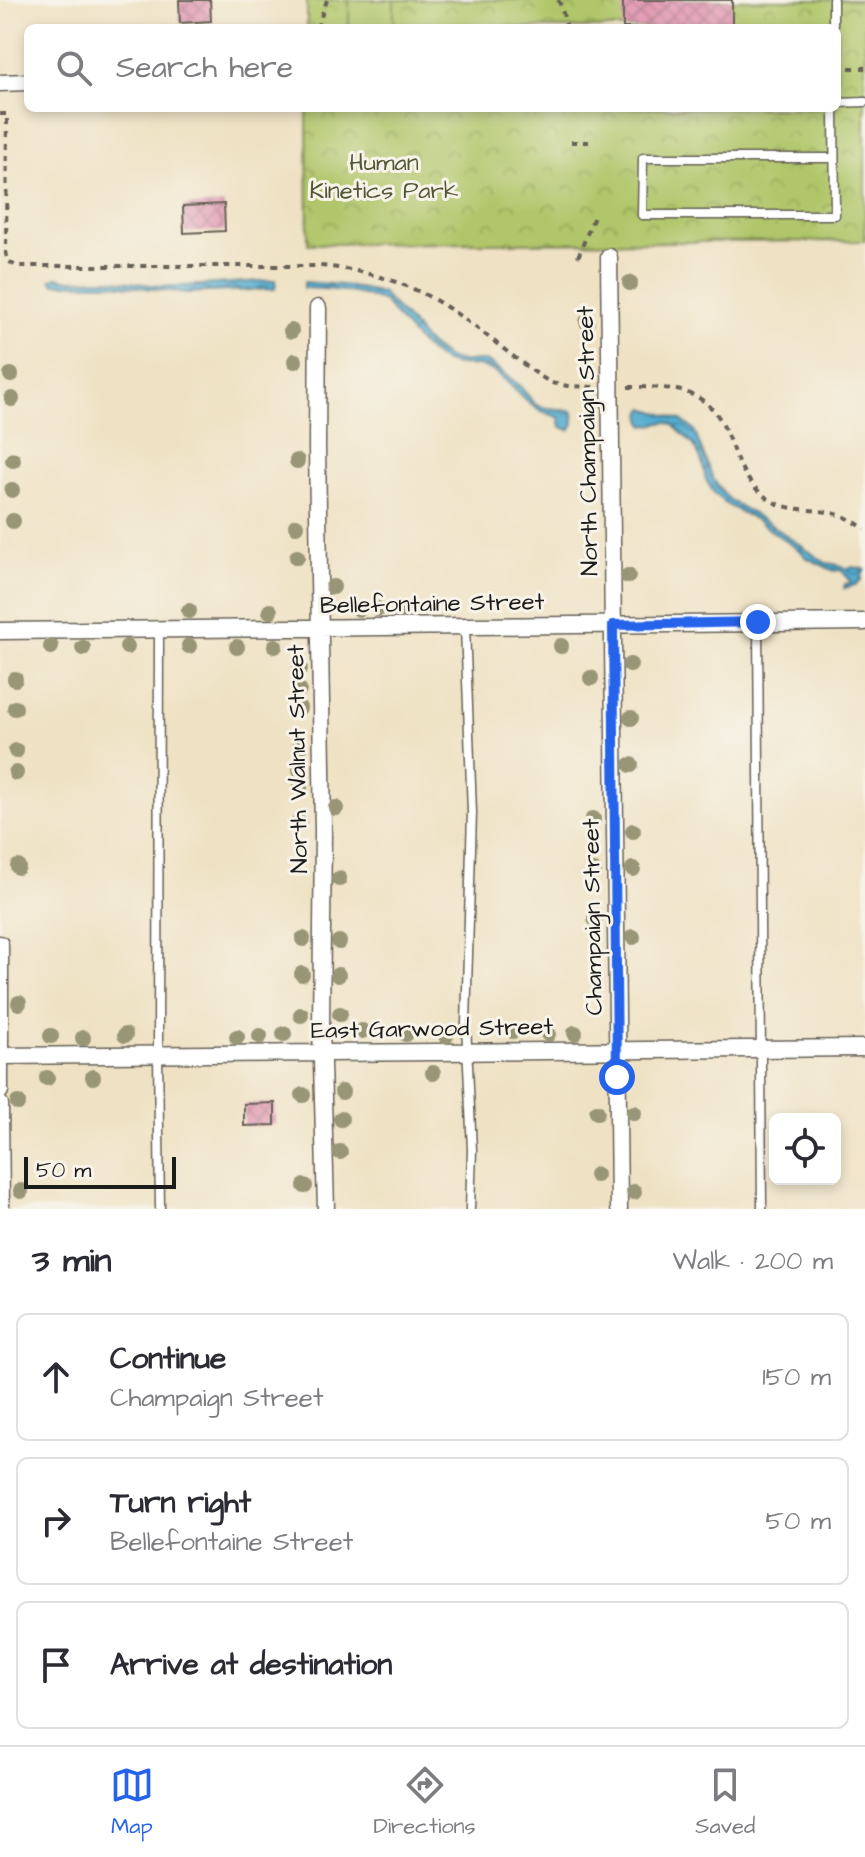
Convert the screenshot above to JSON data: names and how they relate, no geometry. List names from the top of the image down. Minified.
{"streets":{"street":["North Champaign Street","Bellefontaine Street","North Walnut Street","Champaign Street","East Garwood Street"]},"crossings":[["North Champaign Street","Bellefontaine Street"],["North Champaign Street","Champaign Street"],["Bellefontaine Street","North Walnut Street"],["Bellefontaine Street","Champaign Street"],["North Walnut Street","East Garwood Street"],["Champaign Street","East Garwood Street"]],"parks":["Human Kinetics Park"],"scale_bar":"50 m","page":{"search":"Search here","scale":"50 m","heading":["3 min","Walk · 200 m"],"list":[["Continue","Champaign Street","150 m"],["Turn right","Bellefontaine Street","50 m"],"Arrive at destination"],"nav":["Map","Directions","Saved"]}}
